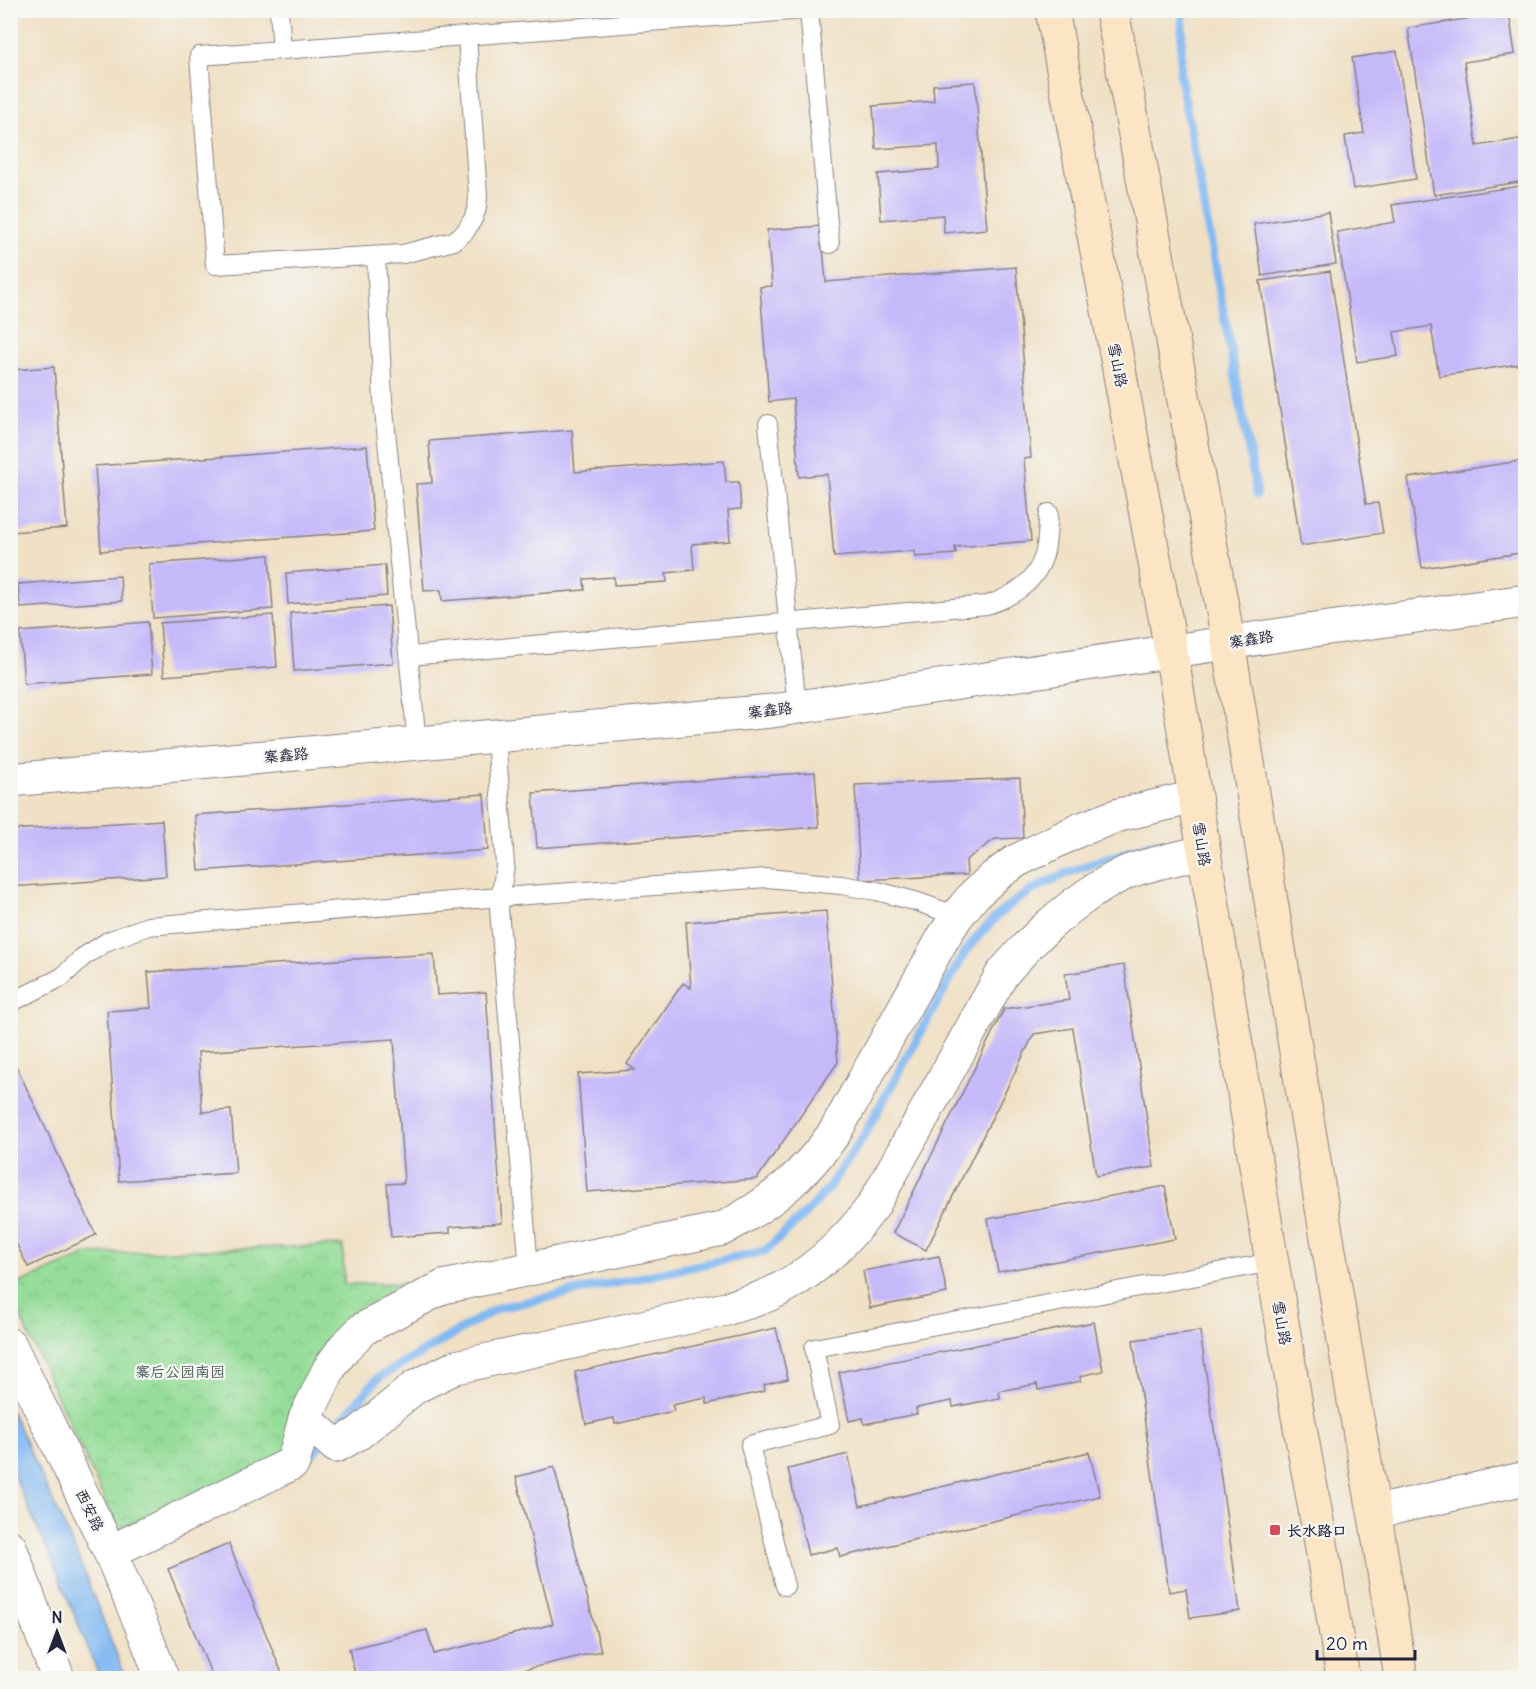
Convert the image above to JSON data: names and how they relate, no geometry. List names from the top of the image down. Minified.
{"streets":{"main road":["雪山路"],"street":["寨鑫路","西安路"]},"crossings":[["雪山路","寨鑫路"]],"parks":["寨后公园南园"],"places":{"transit":["长水路口"]},"scale_bar":"20 m","north":"top"}
